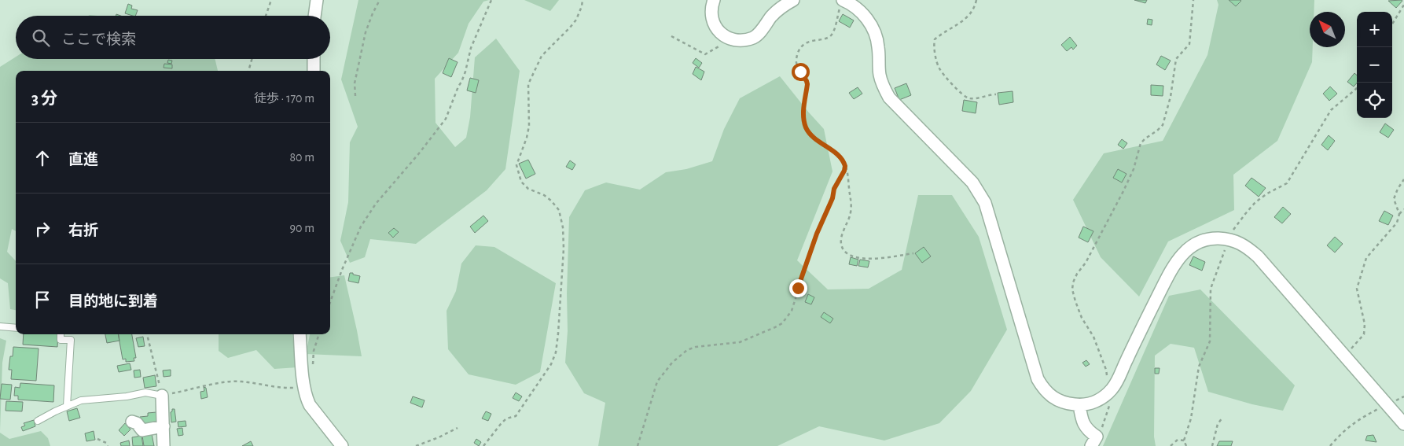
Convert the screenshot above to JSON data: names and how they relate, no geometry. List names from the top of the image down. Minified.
{"north":"top left","page":{"map_buttons":["+","−"],"search":"ここで検索","heading":["3 分","徒歩 · 170 m"],"list":[["直進","80 m"],["右折","90 m"],"目的地に到着"]}}
